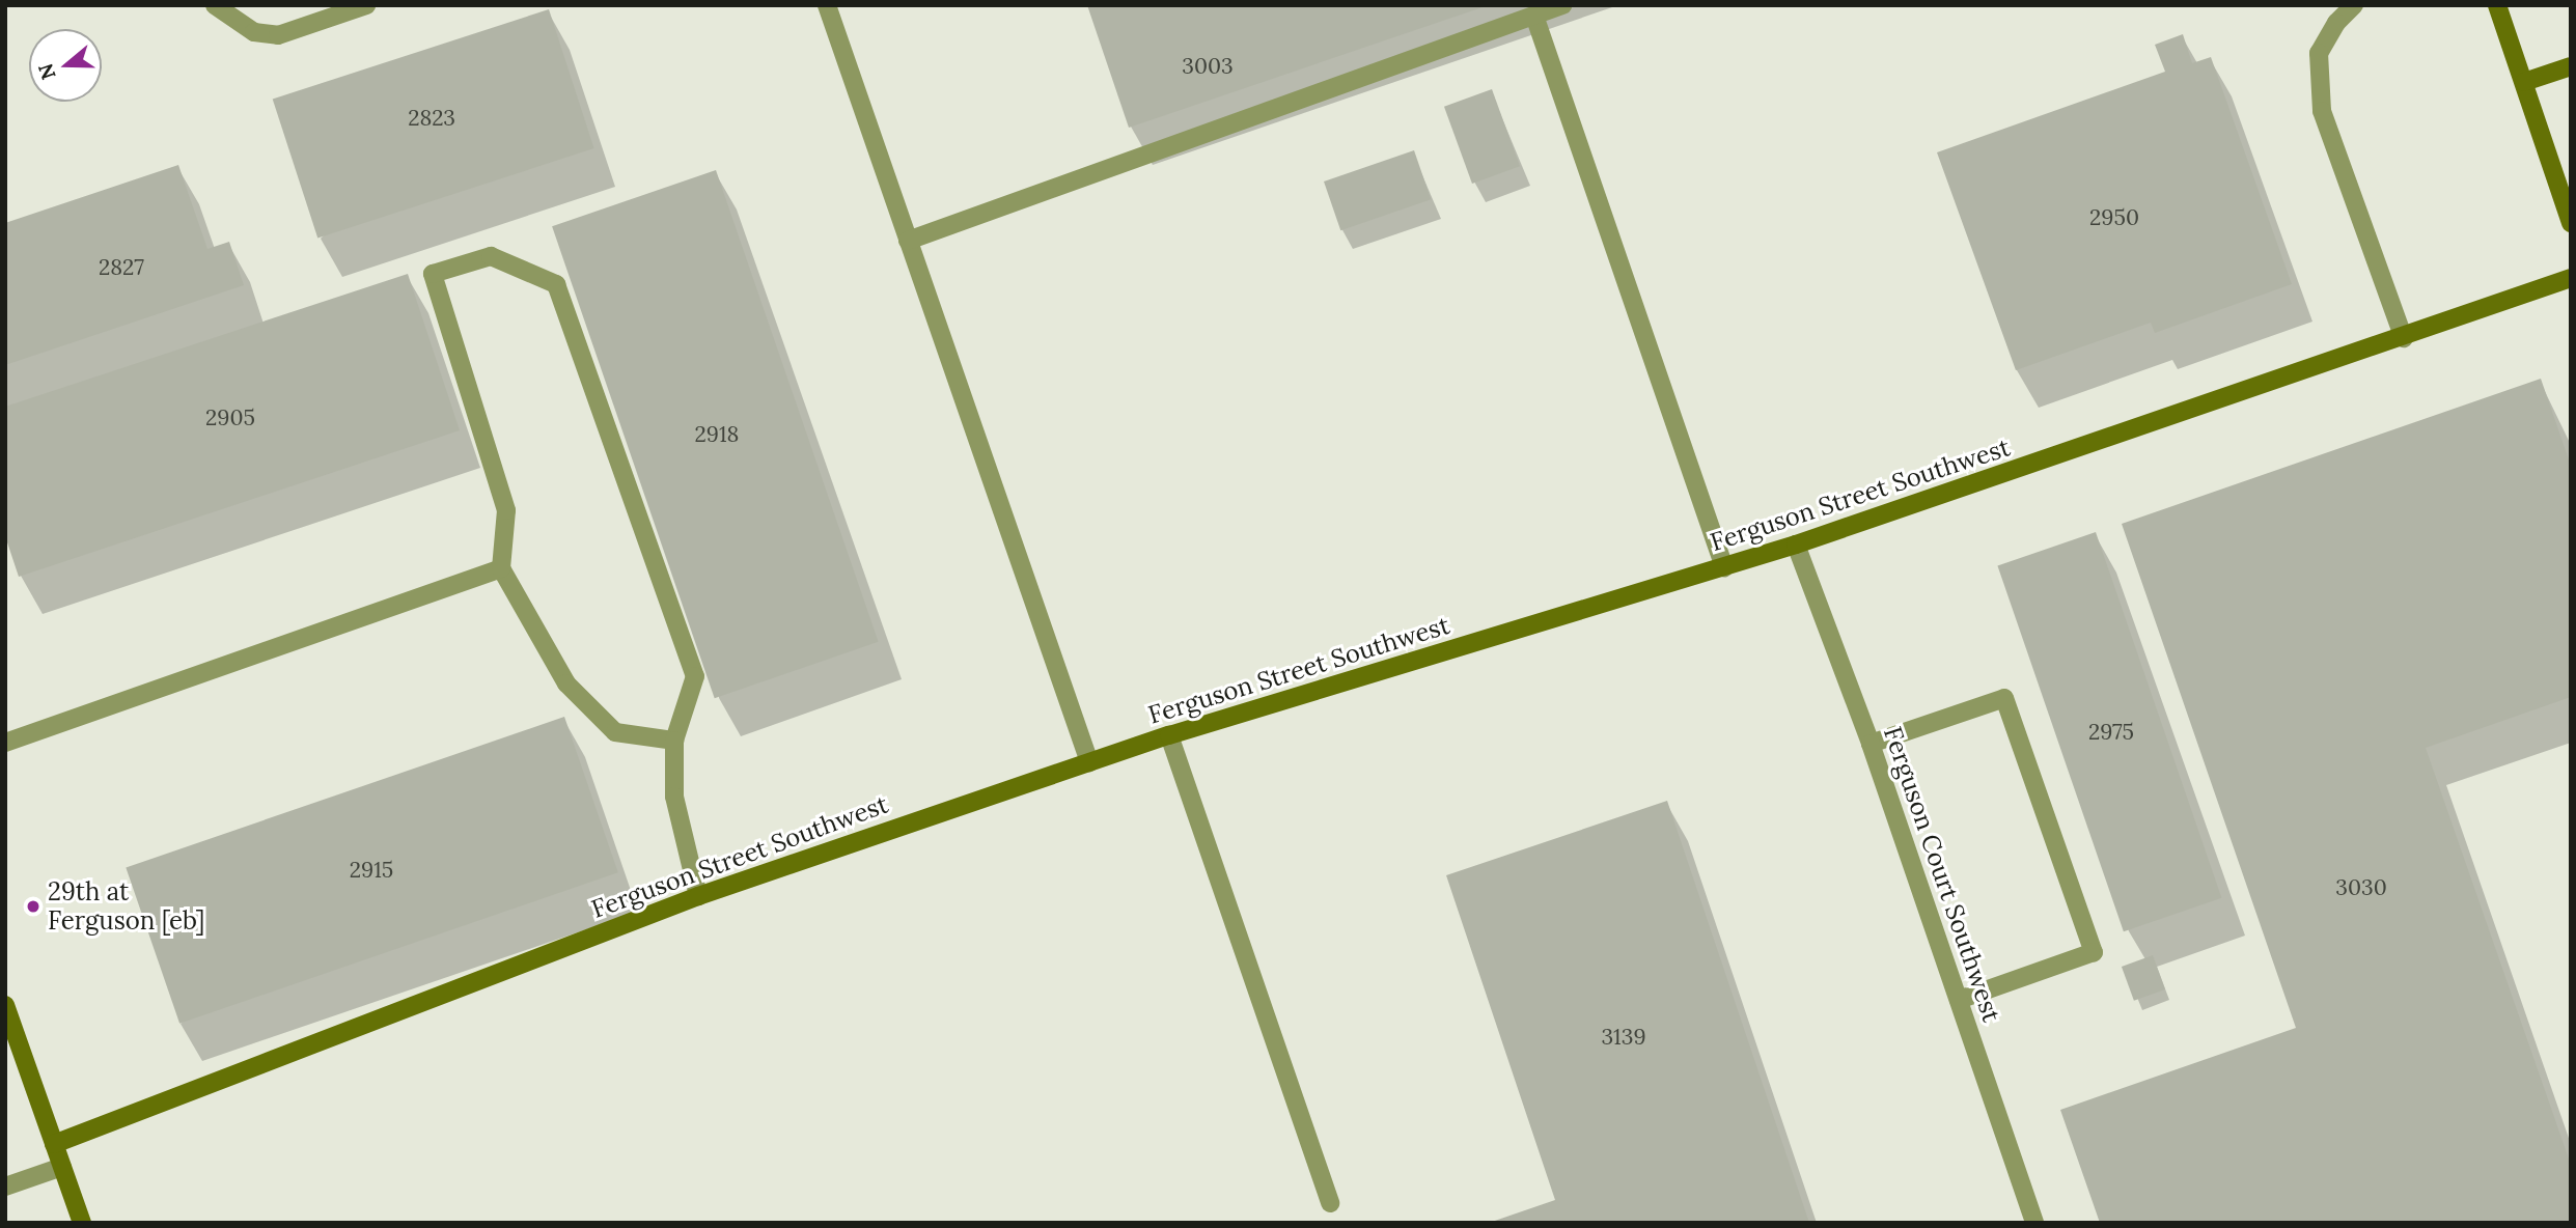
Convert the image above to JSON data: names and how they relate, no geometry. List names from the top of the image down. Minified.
{"streets":{"street":["Ferguson Street Southwest","Ferguson Court Southwest"]},"crossings":[["Ferguson Street Southwest","Ferguson Court Southwest"]],"places":["29th at Ferguson [eb]"],"house_numbers":["3003","2823","2950","2827","2905","2918","2975","2915","3030","3139"],"north":"left"}
